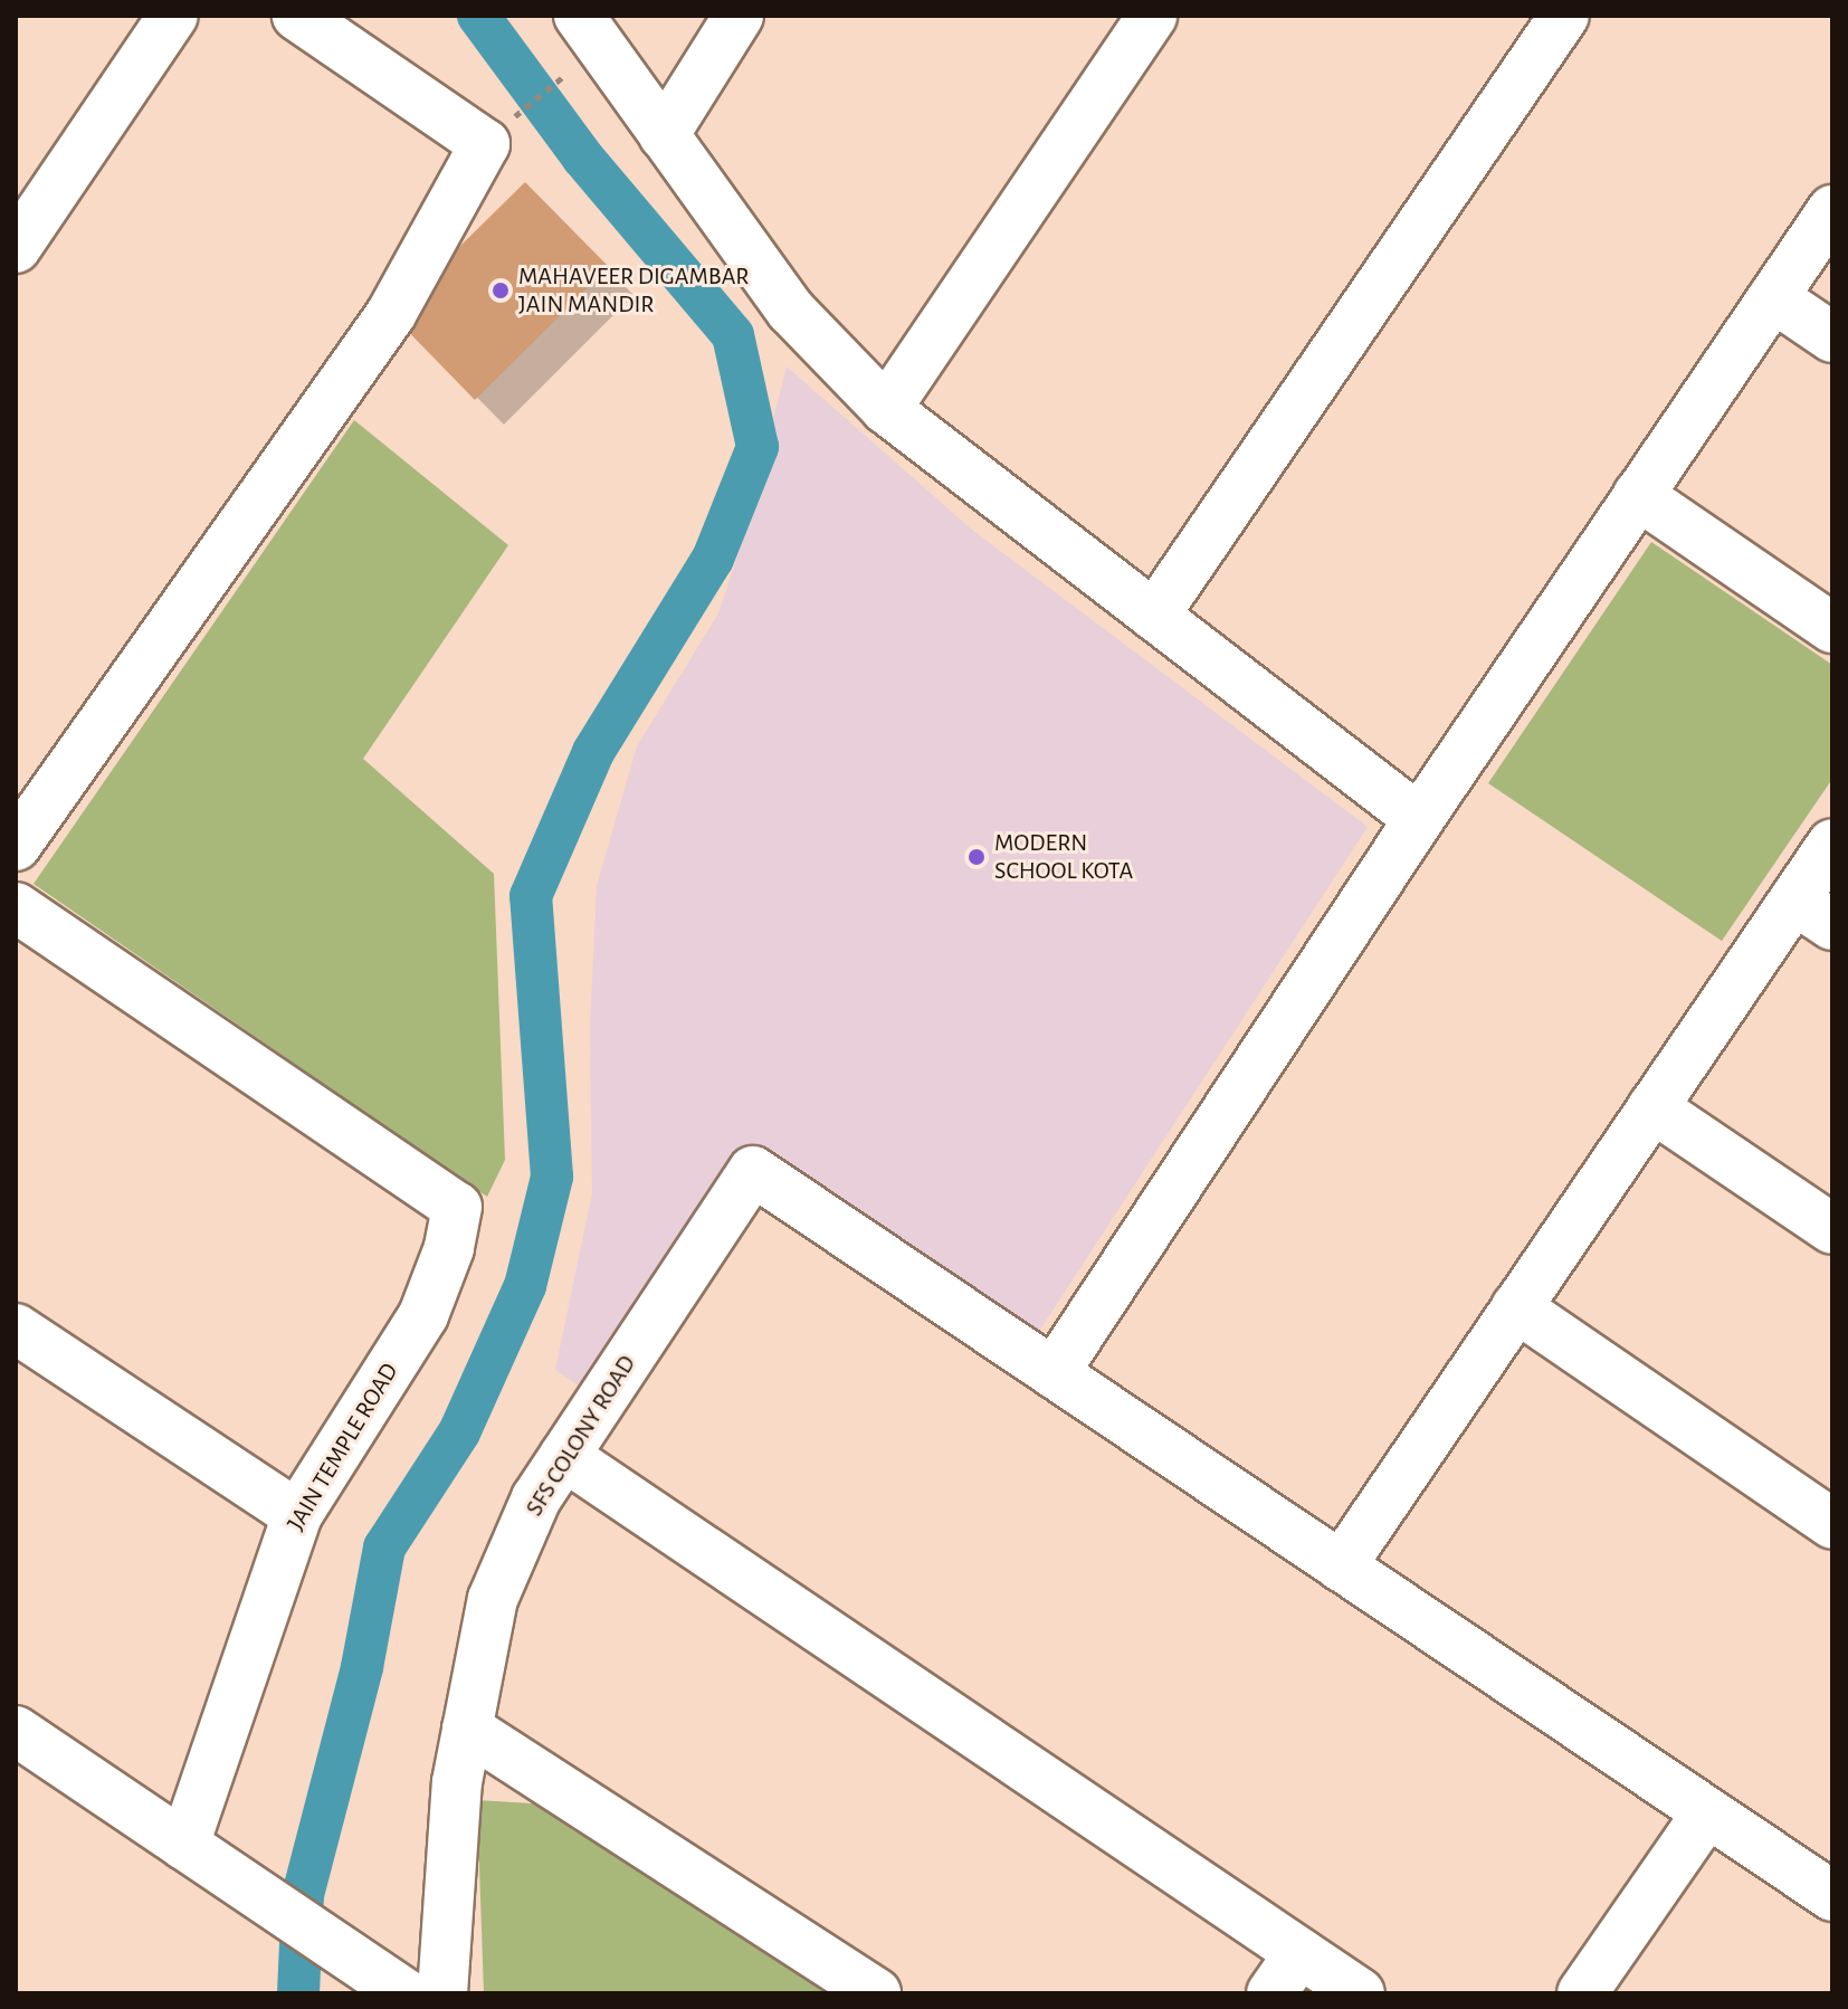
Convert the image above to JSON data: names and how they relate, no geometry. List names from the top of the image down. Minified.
{"streets":{"street":["SFS COLONY ROAD","JAIN TEMPLE ROAD"]},"places":["MAHAVEER DIGAMBAR JAIN MANDIR","MODERN SCHOOL KOTA"]}
